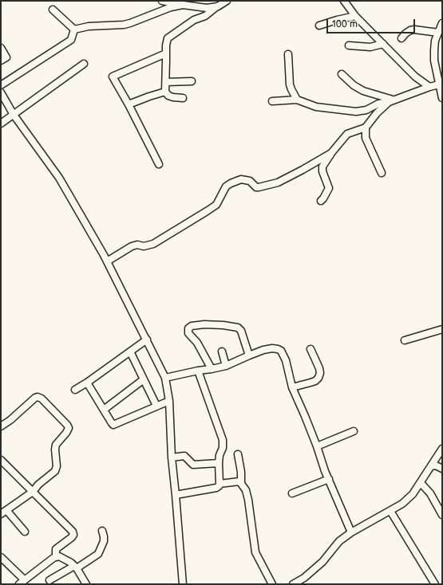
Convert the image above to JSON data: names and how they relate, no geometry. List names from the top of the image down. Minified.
{"scale_bar":"100 m"}
